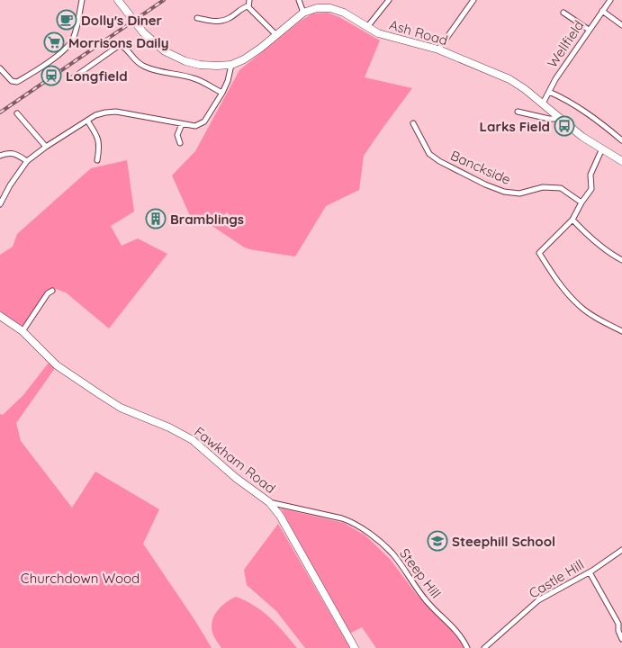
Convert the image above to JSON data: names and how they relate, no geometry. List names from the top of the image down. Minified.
{"streets":{"street":["Ash Road","Wellfield","Banckside","Fawkham Road","Steep Hill","Castle Hill"]},"crossings":[["Ash Road","Wellfield"],["Fawkham Road","Steep Hill"]],"parks":["Churchdown Wood"],"places":{"cafe":["Dolly's Diner"],"supermarket":["Morrisons Daily"],"station":["Longfield"],"bus stop":["Larks Field"],"building":["Bramblings"],"school or university":["Steephill School"]}}
